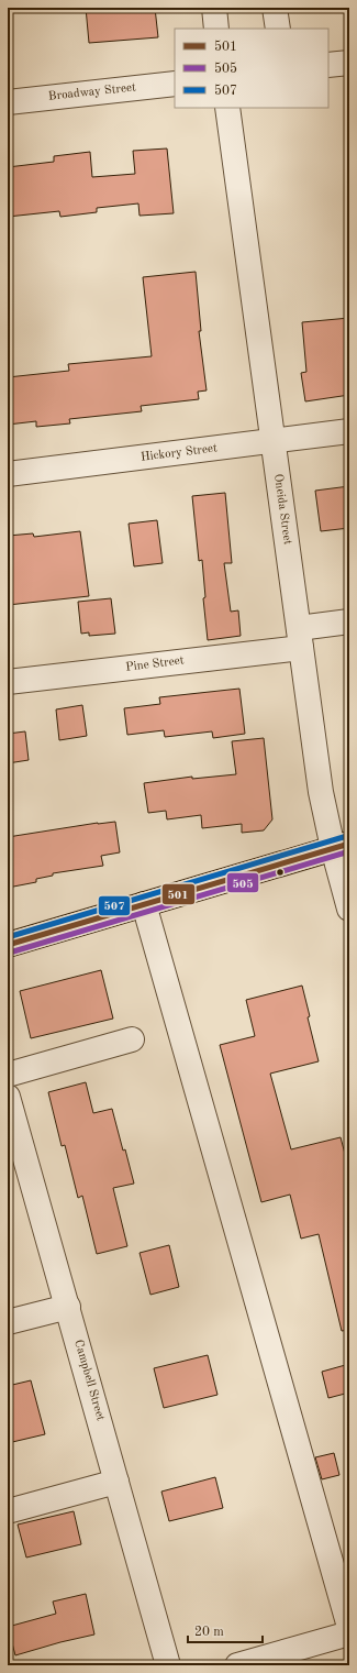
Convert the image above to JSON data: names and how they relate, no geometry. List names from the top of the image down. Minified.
{"streets":{"street":["Broadway Street","Hickory Street","Oneida Street","Pine Street","Campbell Street"]},"crossings":[["Hickory Street","Oneida Street"],["Oneida Street","Pine Street"]],"lines":["transit line 507","transit line 501","transit line 505"],"legend":["501","505","507"],"scale_bar":"20 m"}
